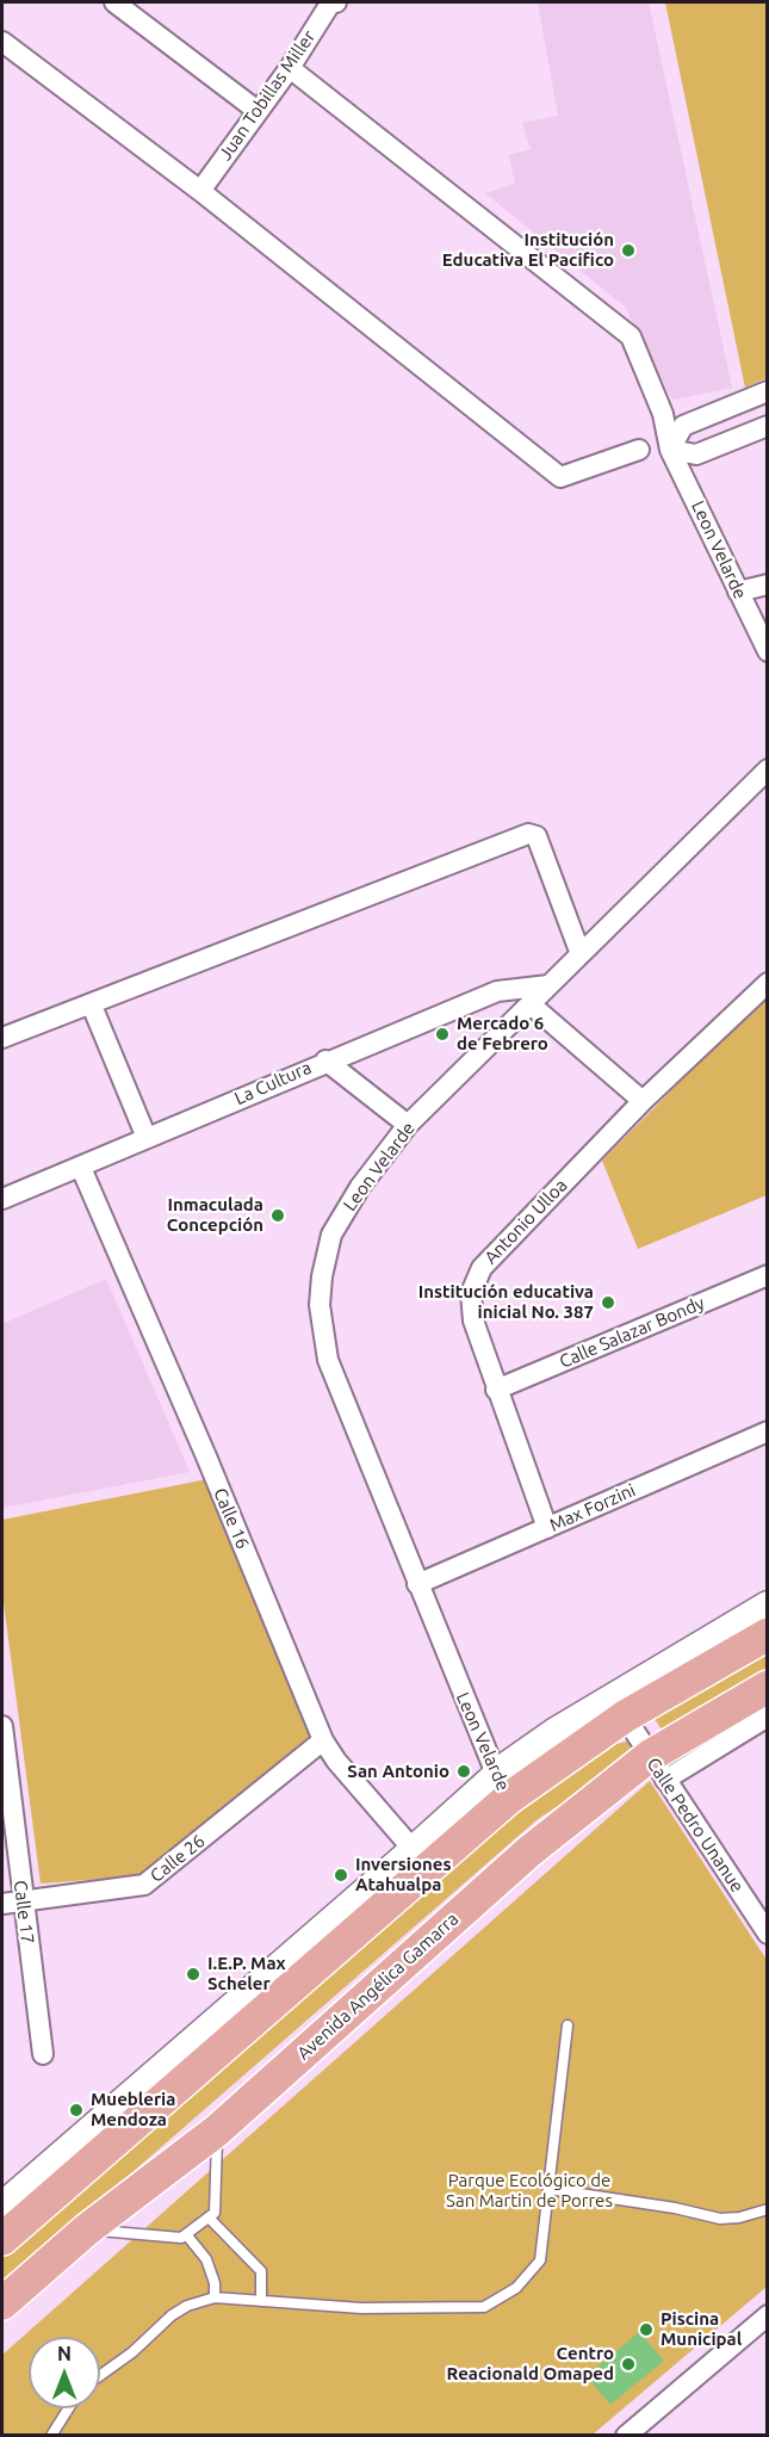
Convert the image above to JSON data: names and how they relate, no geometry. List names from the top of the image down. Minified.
{"streets":{"main road":["Avenida Angélica Gamarra"],"street":["Juan Tobillas Miller","Leon Velarde","La Cultura","Antonio Ulloa","Calle Salazar Bondy","Max Forzini","Calle 16","Calle Pedro Unanue","Calle 26","Calle 17"]},"crossings":[["Juan Tobillas Miller","Leon Velarde"],["Leon Velarde","La Cultura"],["Leon Velarde","Max Forzini"],["La Cultura","Calle 16"],["Antonio Ulloa","Calle Salazar Bondy"],["Antonio Ulloa","Max Forzini"],["Calle 16","Calle 26"],["Calle Pedro Unanue","Avenida Angélica Gamarra"],["Calle 26","Calle 17"]],"parks":["Parque Ecológico de San Martin de Porres"],"places":["Institución Educativa El Pacifico","Mercado 6 de Febrero","Inmaculada Concepción","Institución educativa inicial No. 387","San Antonio","Inversiones Atahualpa","I.E.P. Max Scheler","Muebleria Mendoza","Piscina Municipal","Centro Reacionald Omaped"],"north":"top"}
